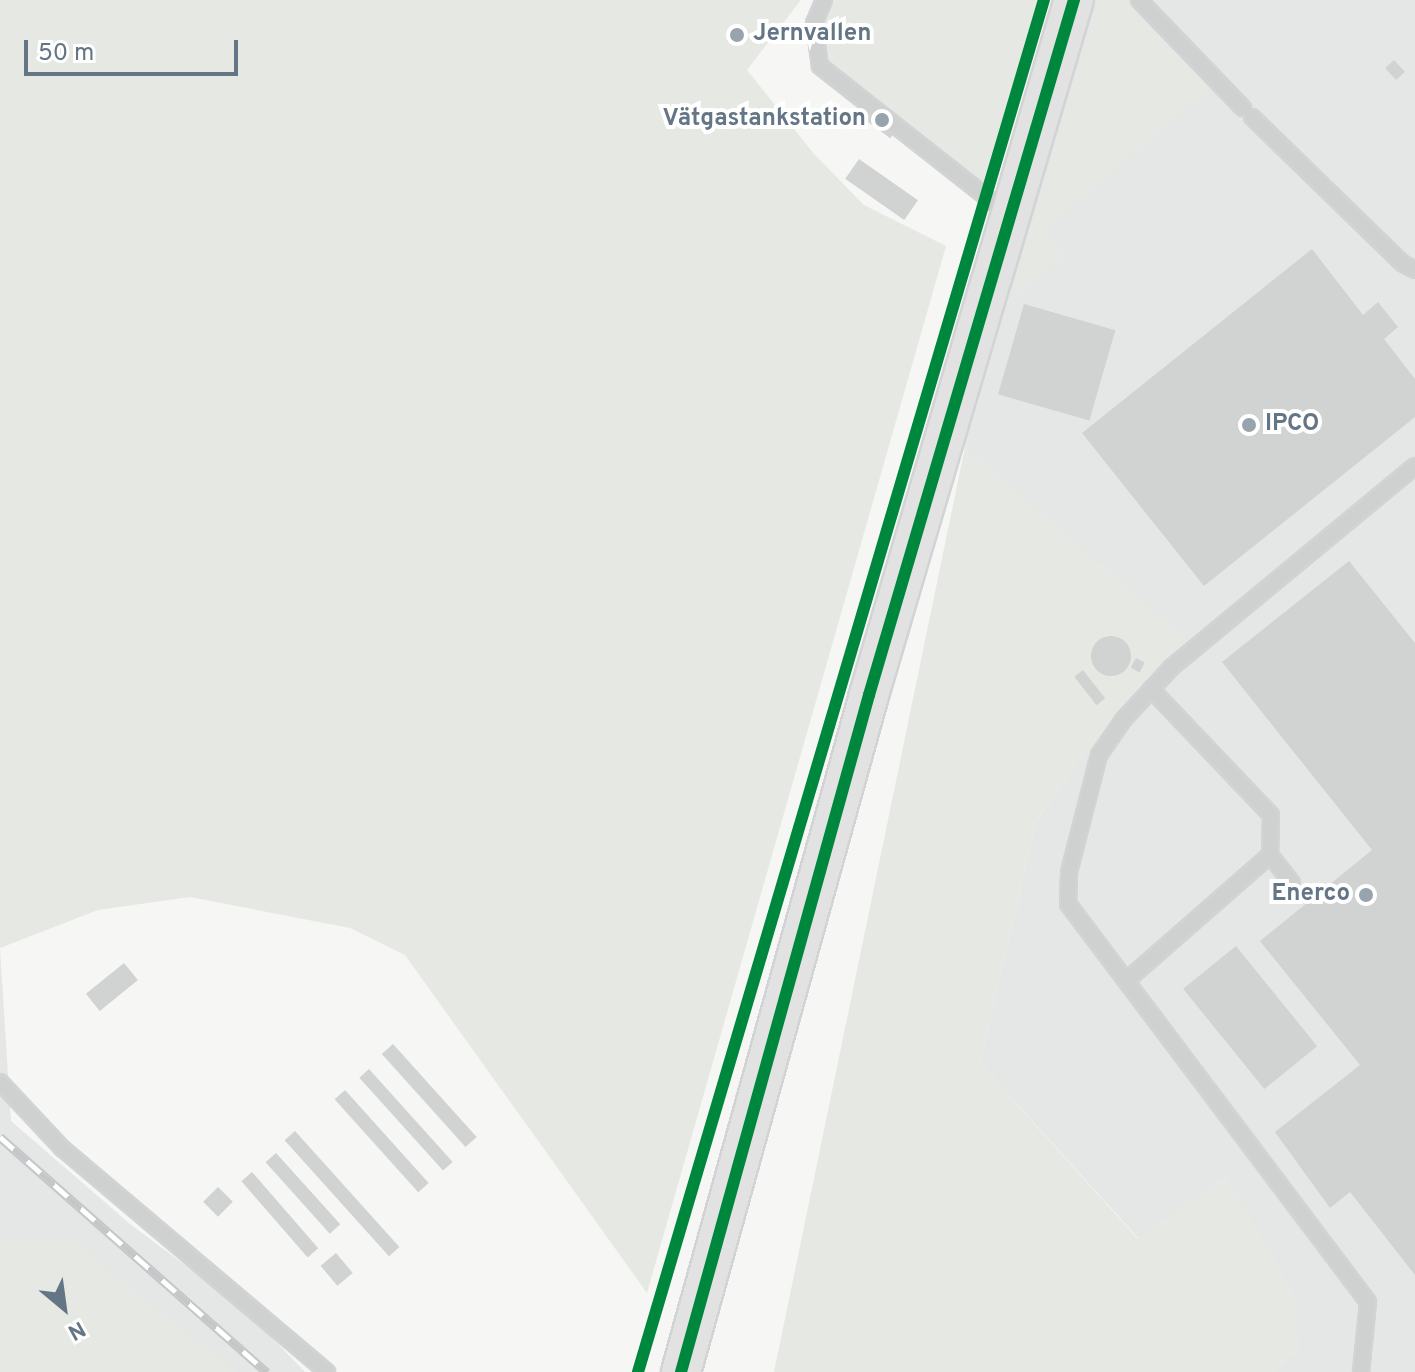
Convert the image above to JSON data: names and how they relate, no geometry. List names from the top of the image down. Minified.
{"places":["Jernvallen","Vätgastankstation","IPCO","Enerco"],"scale_bar":"50 m","north":"bottom right"}
